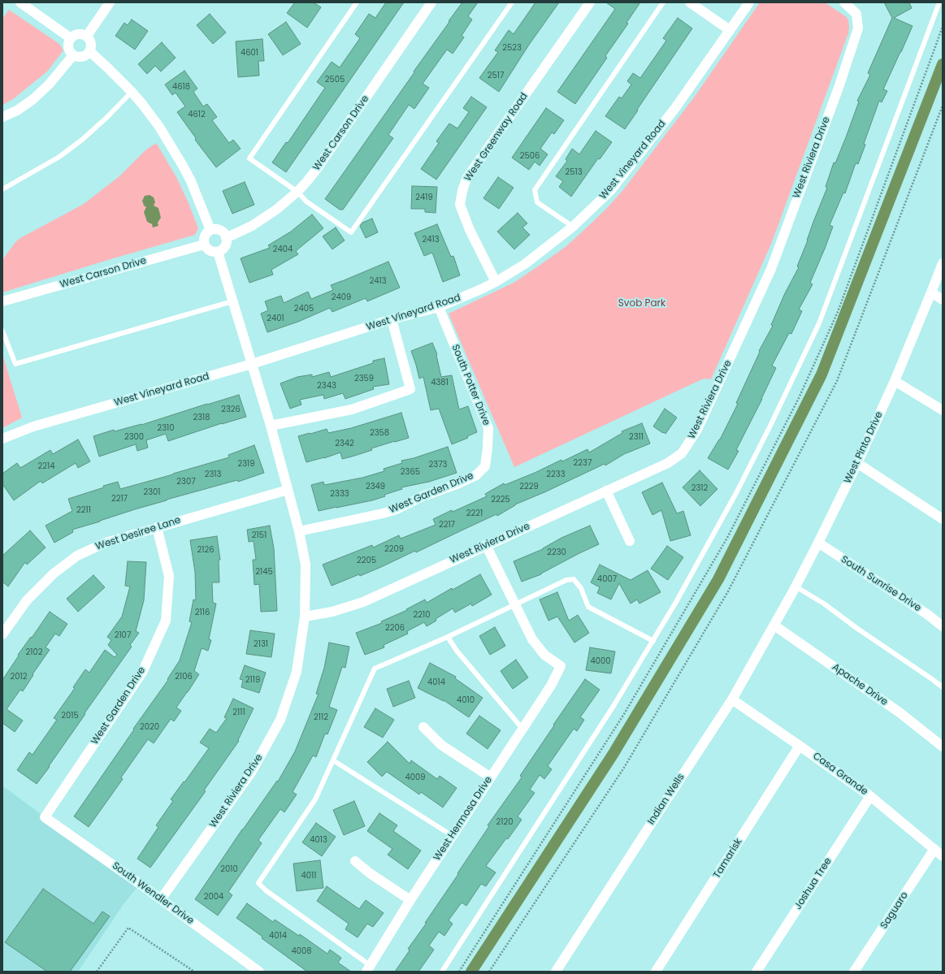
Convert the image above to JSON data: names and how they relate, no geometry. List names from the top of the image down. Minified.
{"streets":{"street":["West Carson Drive","West Greenway Road","West Riviera Drive","West Vineyard Road","South Potter Drive","West Pinto Drive","West Garden Drive","West Desiree Lane","South Sunrise Drive","Apache Drive","Casa Grande","Indian Wells","West Hermosa Drive","Tamarisk","Joshua Tree","South Wendler Drive","Saguaro"]},"crossings":[["West Carson Drive","West Riviera Drive"],["West Greenway Road","West Vineyard Road"],["West Riviera Drive","West Vineyard Road"],["West Riviera Drive","West Garden Drive"],["West Riviera Drive","West Desiree Lane"],["West Riviera Drive","South Wendler Drive"],["West Vineyard Road","South Potter Drive"],["South Potter Drive","West Garden Drive"],["West Pinto Drive","South Sunrise Drive"],["West Pinto Drive","Apache Drive"],["West Pinto Drive","Indian Wells"],["West Garden Drive","West Desiree Lane"],["West Garden Drive","South Wendler Drive"],["Apache Drive","Indian Wells"],["Casa Grande","Indian Wells"],["Casa Grande","Tamarisk"],["Casa Grande","Joshua Tree"],["Casa Grande","Saguaro"]],"parks":["Svob Park"],"house_numbers":["2523","4601","2517","2505","4618","4612","2506","2513","2419","2413","2404","2413","2409","2405","2401","2359","4381","2343","2326","2318","2310","2358","2300","2311","2342","2237","2319","2373","2214","2365","2313","2233","2307","2349","2229","2312","2301","2333","2217","2225","2211","2221","2217","2151","2209","2126","2230","2205","2145","4007","2116","2210","2206","2107","2131","2102","4000","2012","2106","2119","4014","4010","2111","2015","2112","2020","4009","2120","4013","2010","4011","2004","4014","4008"]}
